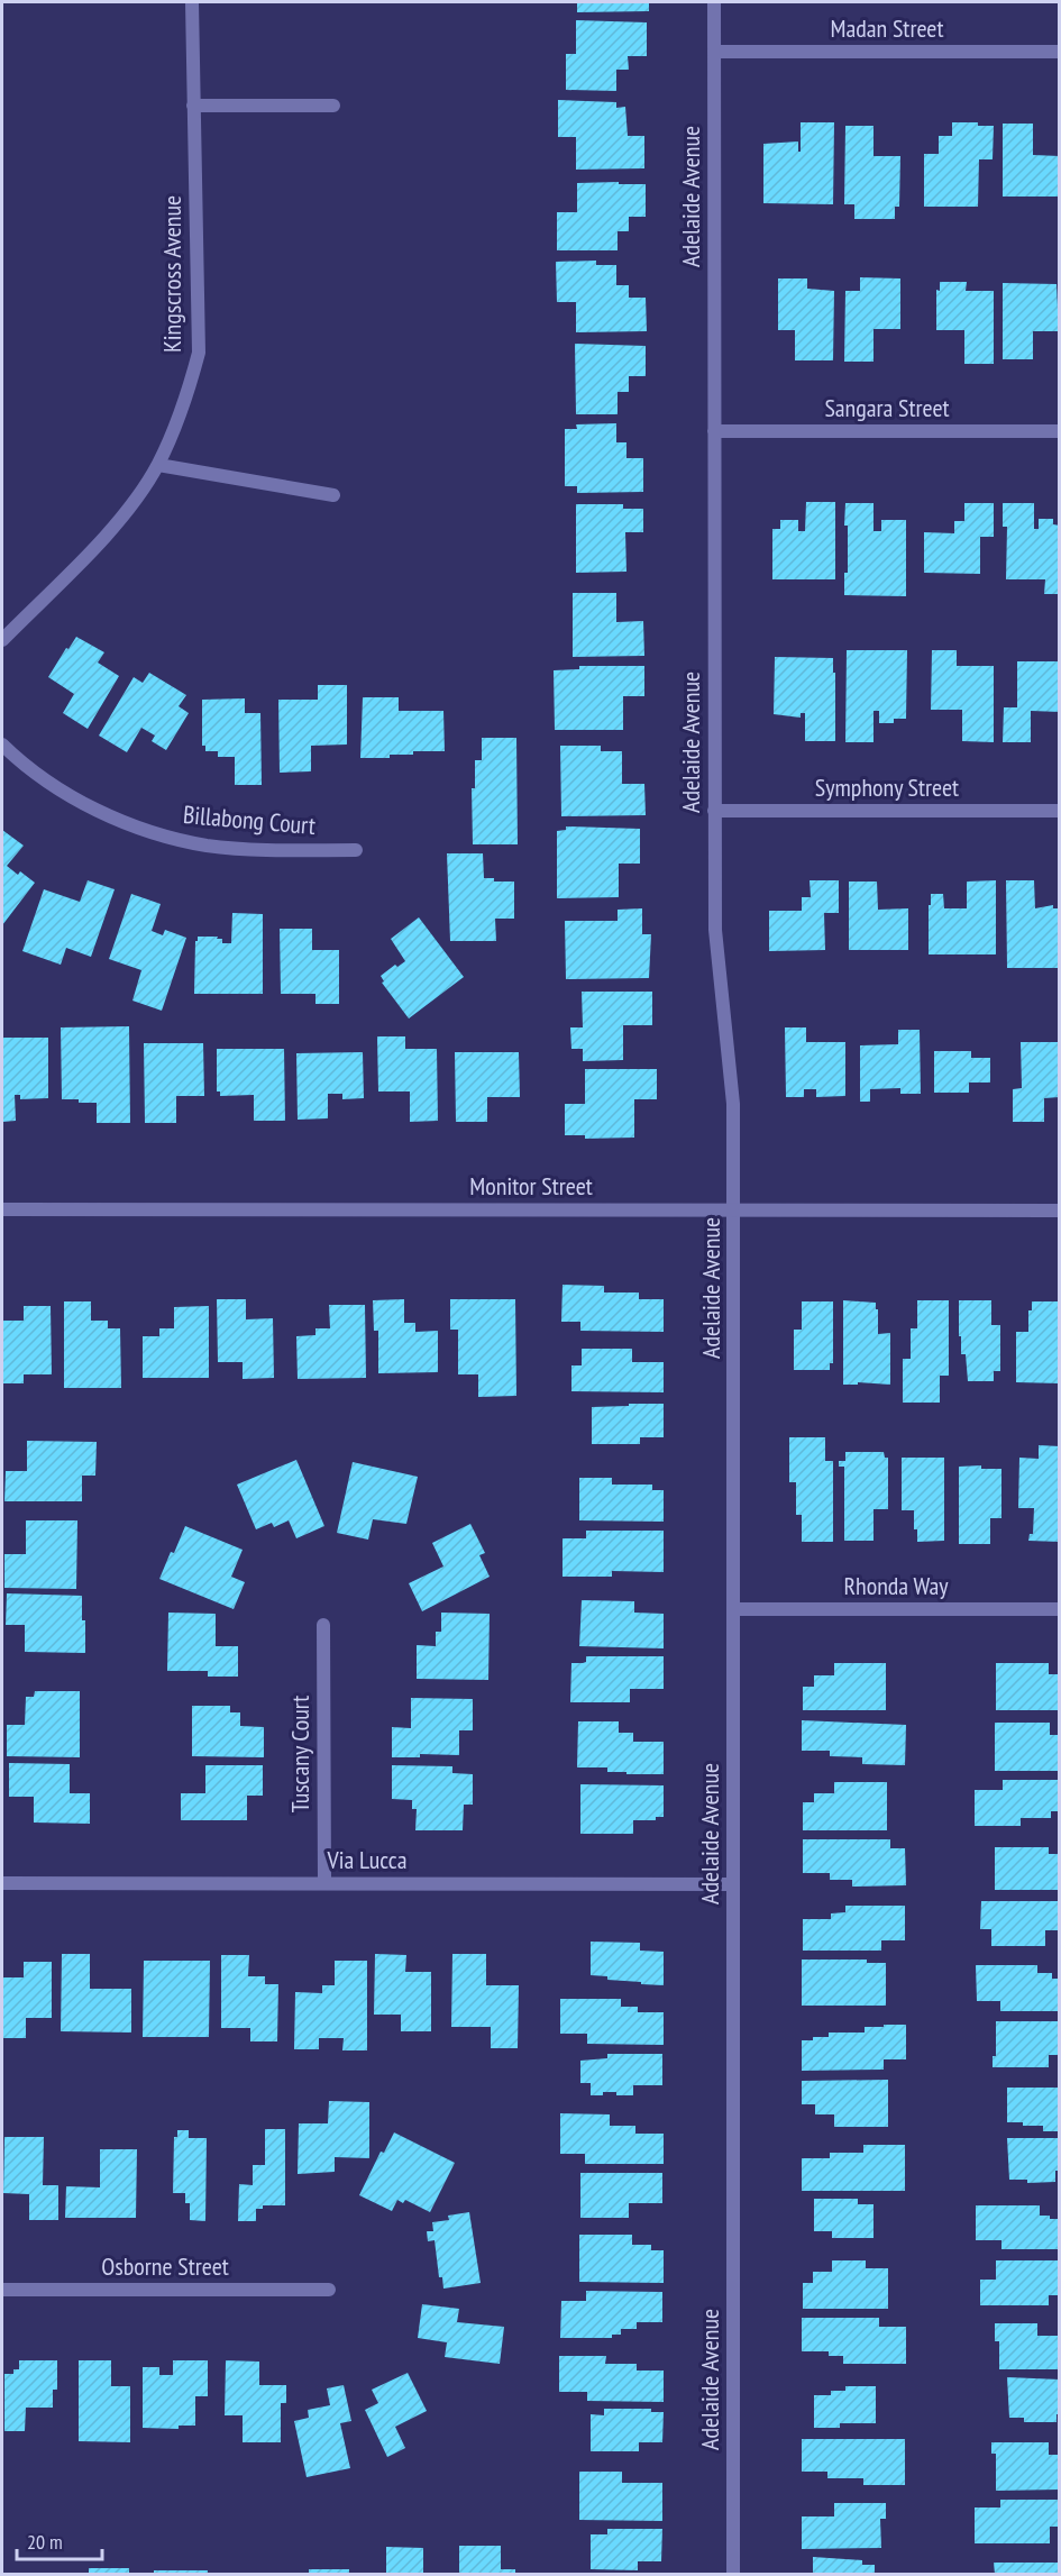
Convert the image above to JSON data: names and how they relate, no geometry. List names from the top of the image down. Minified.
{"streets":{"street":["Madan Street","Adelaide Avenue","Kingscross Avenue","Sangara Street","Symphony Street","Billabong Court","Monitor Street","Rhonda Way","Tuscany Court","Via Lucca","Osborne Street"]},"crossings":[["Madan Street","Adelaide Avenue"],["Adelaide Avenue","Sangara Street"],["Adelaide Avenue","Symphony Street"],["Adelaide Avenue","Monitor Street"],["Adelaide Avenue","Rhonda Way"],["Adelaide Avenue","Via Lucca"],["Tuscany Court","Via Lucca"]],"scale_bar":"20 m"}
